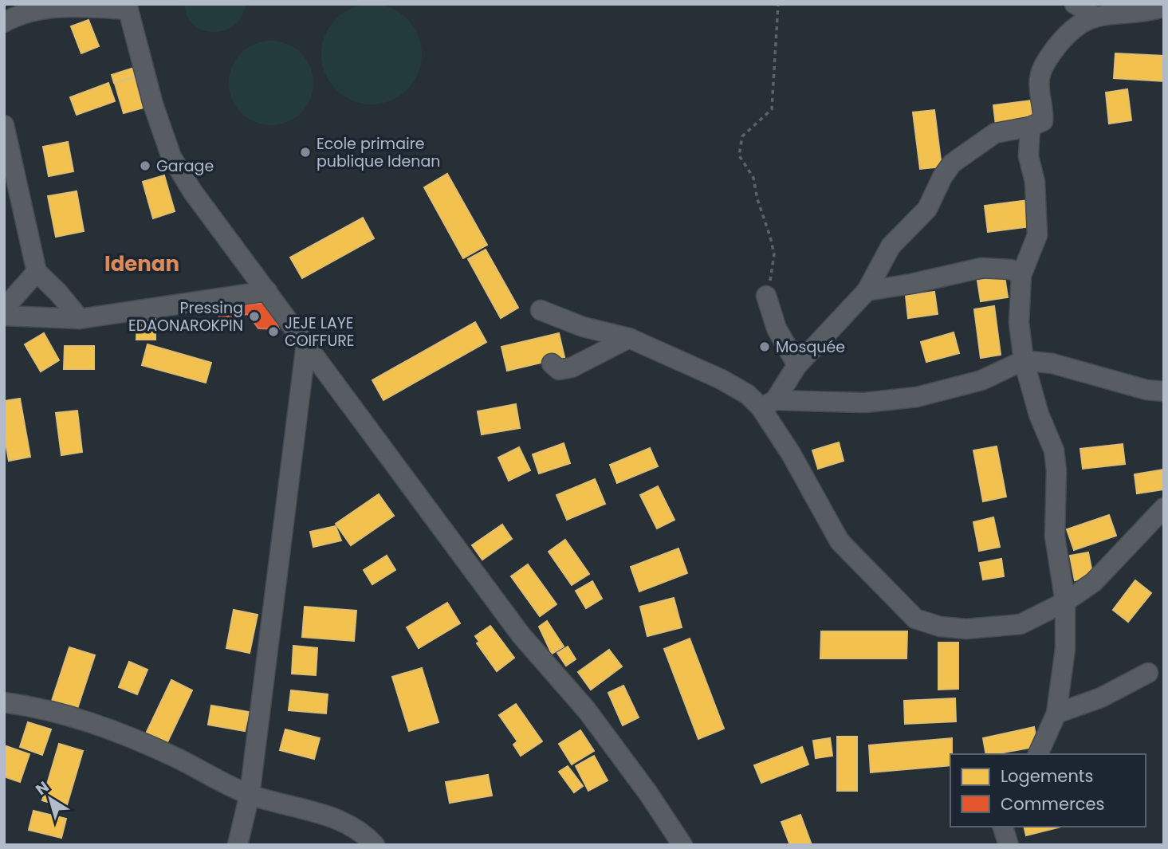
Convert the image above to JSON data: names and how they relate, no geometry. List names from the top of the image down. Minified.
{"districts":["Idenan"],"places":["Ecole primaire publique Idenan","Garage","Pressing EDAONAROKPIN","JEJE LAYE COIFFURE","Mosquée"],"legend":["Logements","Commerces"],"north":"top left"}
